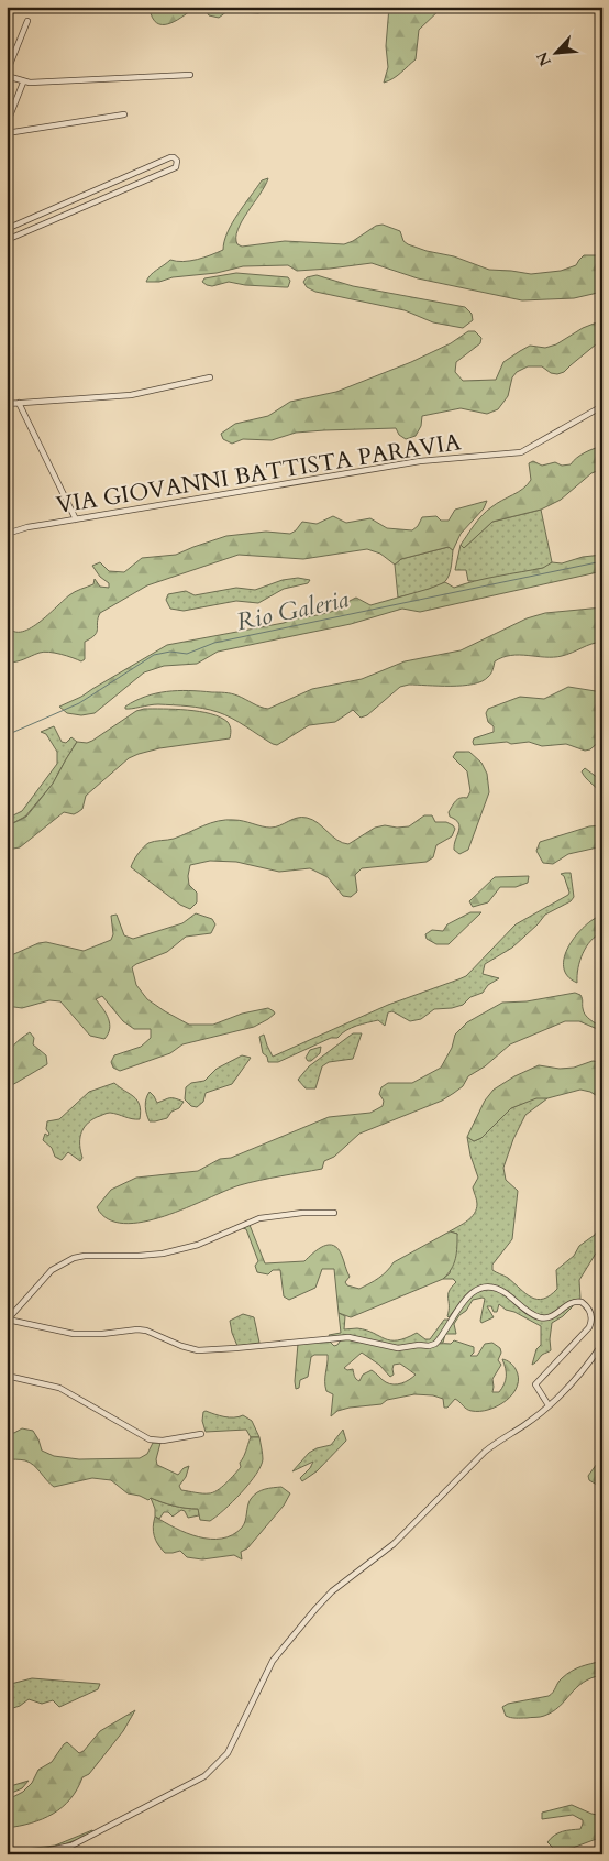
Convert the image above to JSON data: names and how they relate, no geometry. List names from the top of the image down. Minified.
{"streets":{"street":["VIA GIOVANNI BATTISTA PARAVIA"]},"water":["Rio Galeria"],"north":"bottom left"}
